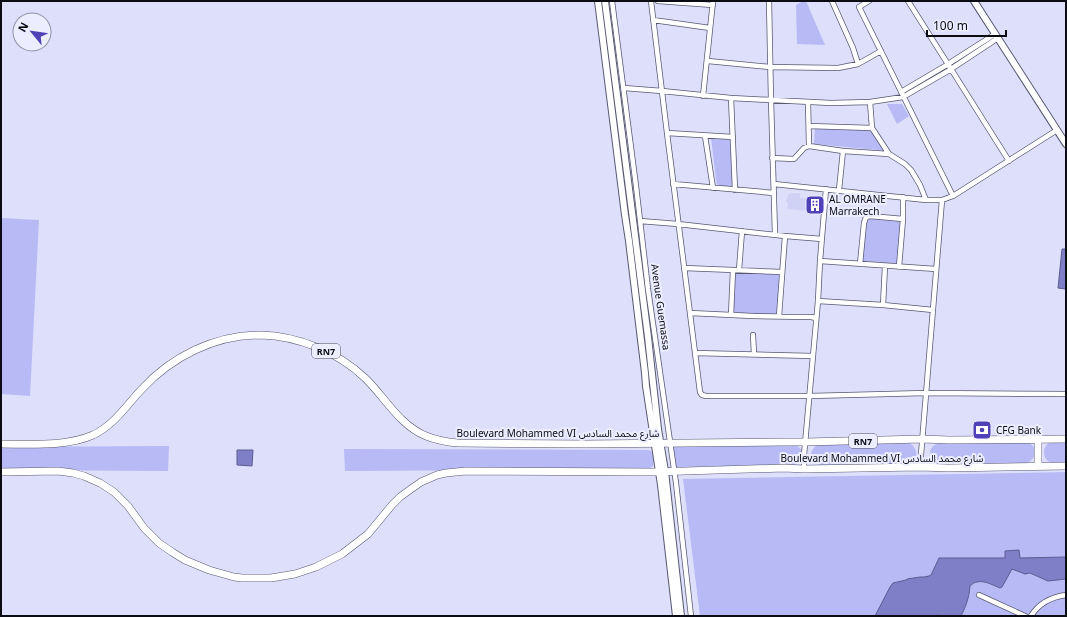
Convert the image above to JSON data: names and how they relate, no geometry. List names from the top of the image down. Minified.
{"streets":{"main road":["Avenue Guemassa","RN7","Boulevard Mohammed VI شارع محمد السادس"]},"crossings":[["Avenue Guemassa","Boulevard Mohammed VI شارع محمد السادس"]],"places":{"building":["AL OMRANE Marrakech"],"bank":["CFG Bank"]},"scale_bar":"100 m","north":"top left"}
